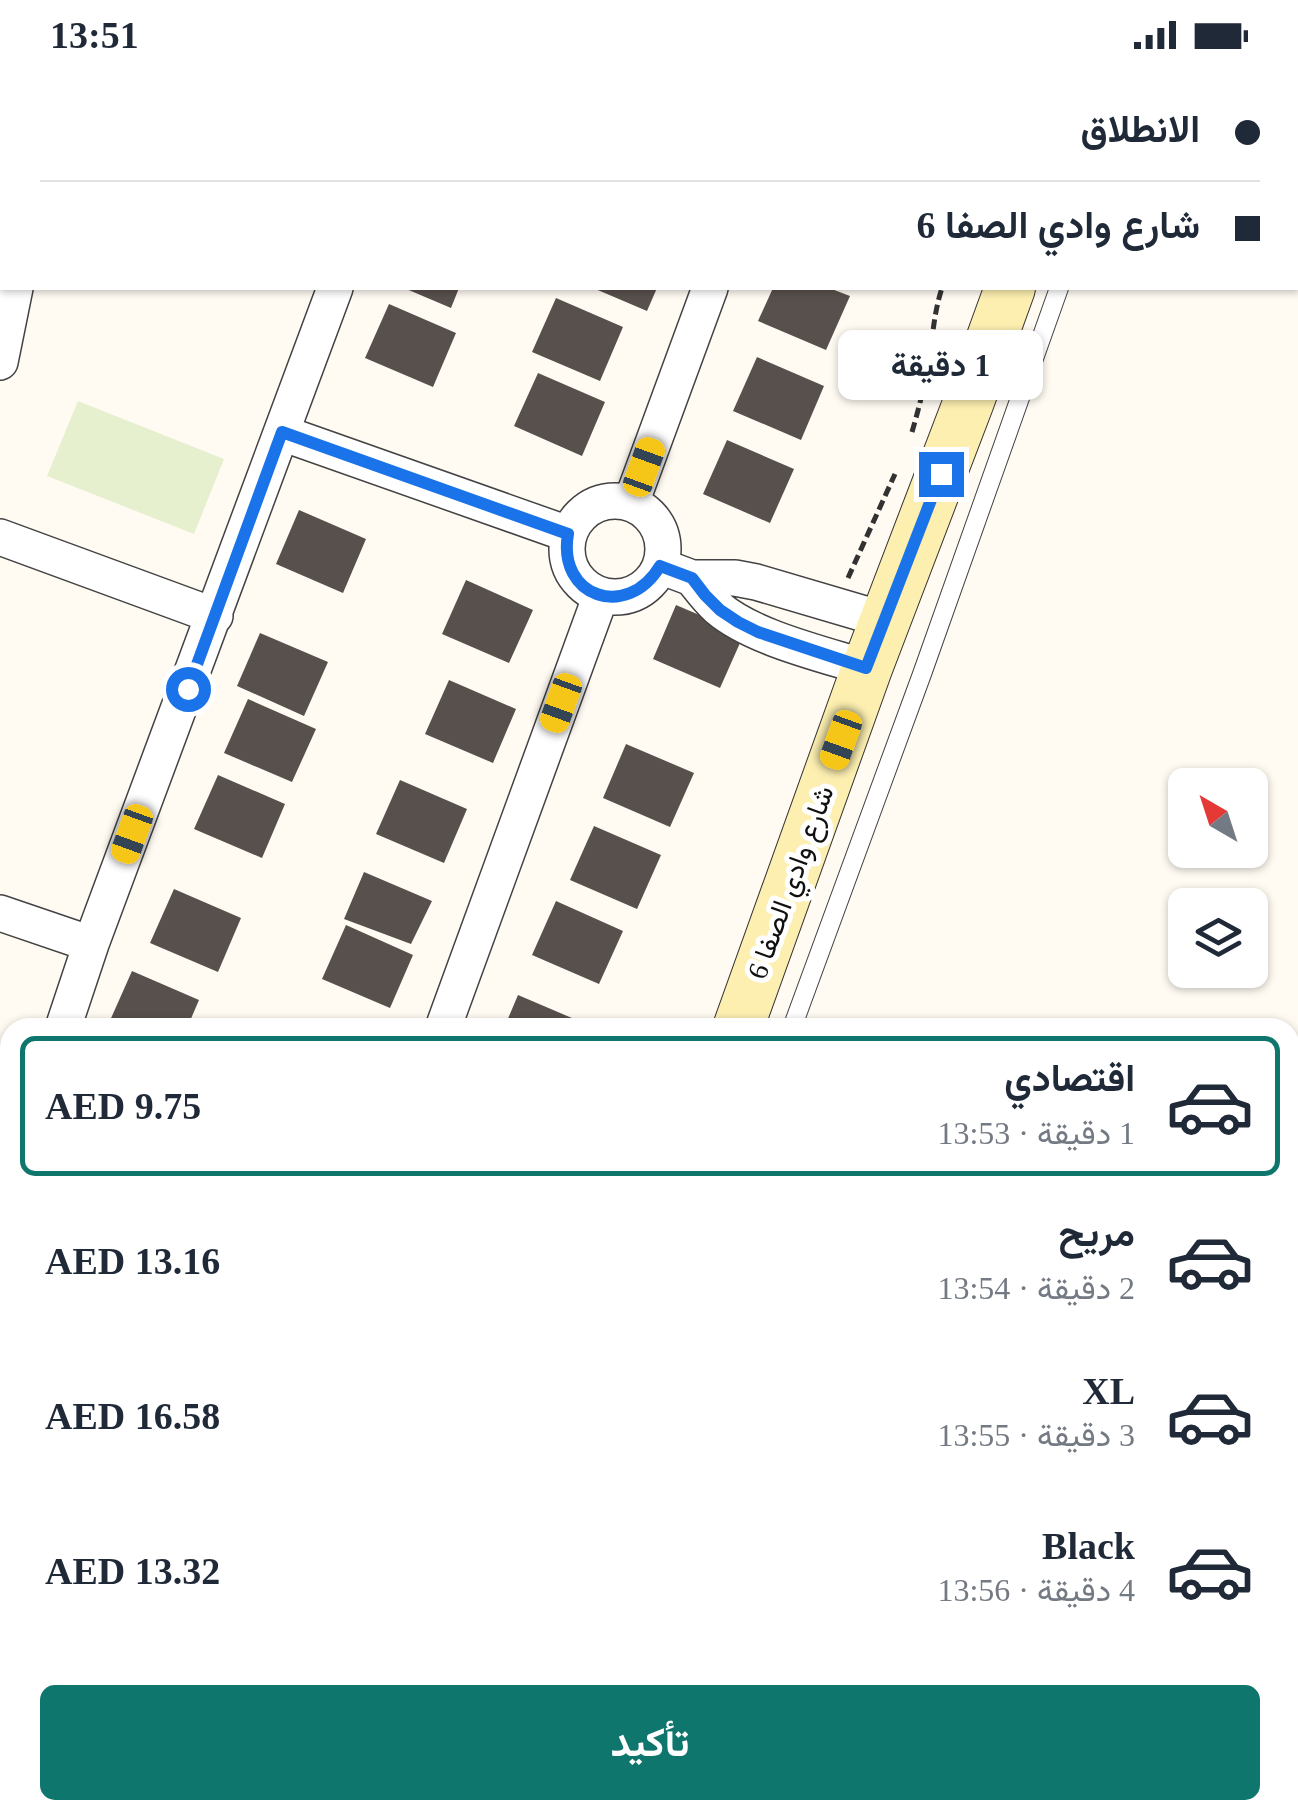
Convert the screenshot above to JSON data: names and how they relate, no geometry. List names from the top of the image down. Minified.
{"streets":{"main road":["شارع وادي الصفا 6"]},"north":"top left","page":{"status":"13:51","banner":["الانطلاق","شارع وادي الصفا 6"],"bubble":"1 دقيقة","list":[{"name":"اقتصادي","note":"1 دقيقة · 13:53","value":"AED 9.75"},{"name":"مريح","note":"2 دقيقة · 13:54","value":"AED 13.16"},{"name":"XL","note":"3 دقيقة · 13:55","value":"AED 16.58"},{"name":"Black","note":"4 دقيقة · 13:56","value":"AED 13.32"}],"buttons":"تأكيد"}}
